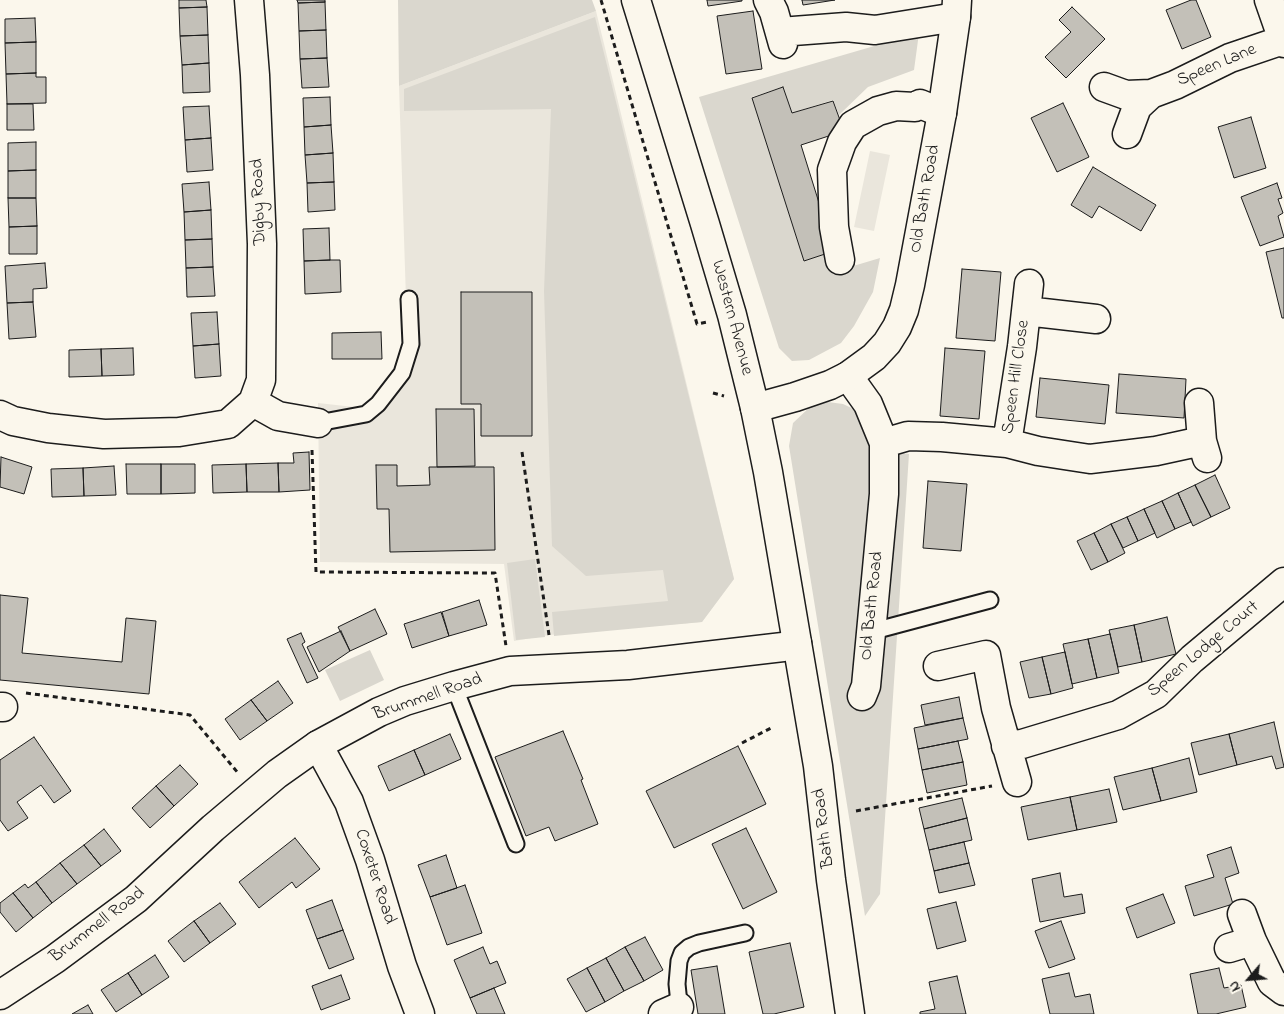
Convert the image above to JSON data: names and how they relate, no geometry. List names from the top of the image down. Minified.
{"streets":{"street":["Speen Lane","Old Bath Road","Digby Road","Western Avenue","Speen Hill Close","Speen Lodge Court","Brummell Road","Bath Road","Coxeter Road"]},"crossings":[["Old Bath Road","Western Avenue"],["Old Bath Road","Speen Hill Close"],["Western Avenue","Brummell Road"],["Western Avenue","Bath Road"],["Brummell Road","Bath Road"],["Brummell Road","Coxeter Road"]],"north":"bottom left"}
